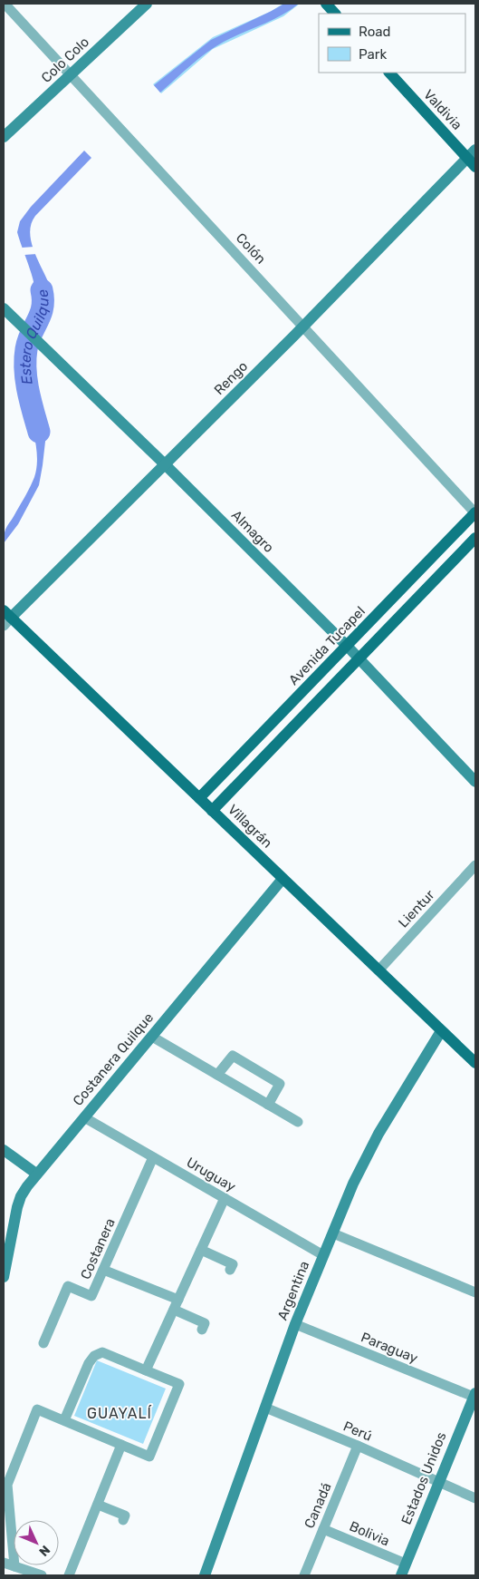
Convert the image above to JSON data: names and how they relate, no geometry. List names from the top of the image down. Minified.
{"streets":{"main road":["Valdivia","Avenida Tucapel","Villagrán"],"street":["Colo Colo","Colón","Rengo","Almagro","Lientur","Costanera Quilque","Uruguay","Costanera","Argentina","Paraguay","Perú","Estados Unidos","Canadá","Bolivia"]},"crossings":[["Colo Colo","Colón"],["Valdivia","Rengo"],["Colón","Rengo"],["Colón","Avenida Tucapel"],["Rengo","Almagro"],["Rengo","Villagrán"],["Almagro","Avenida Tucapel"],["Avenida Tucapel","Villagrán"],["Villagrán","Lientur"],["Villagrán","Costanera Quilque"],["Villagrán","Argentina"],["Costanera Quilque","Uruguay"],["Uruguay","Costanera"],["Uruguay","Argentina"],["Argentina","Paraguay"],["Argentina","Perú"],["Paraguay","Estados Unidos"],["Perú","Estados Unidos"],["Perú","Canadá"],["Estados Unidos","Bolivia"],["Canadá","Bolivia"]],"districts":["GUAYALÍ"],"water":["Estero Quilque"],"legend":["Road","Park"],"north":"bottom right"}
